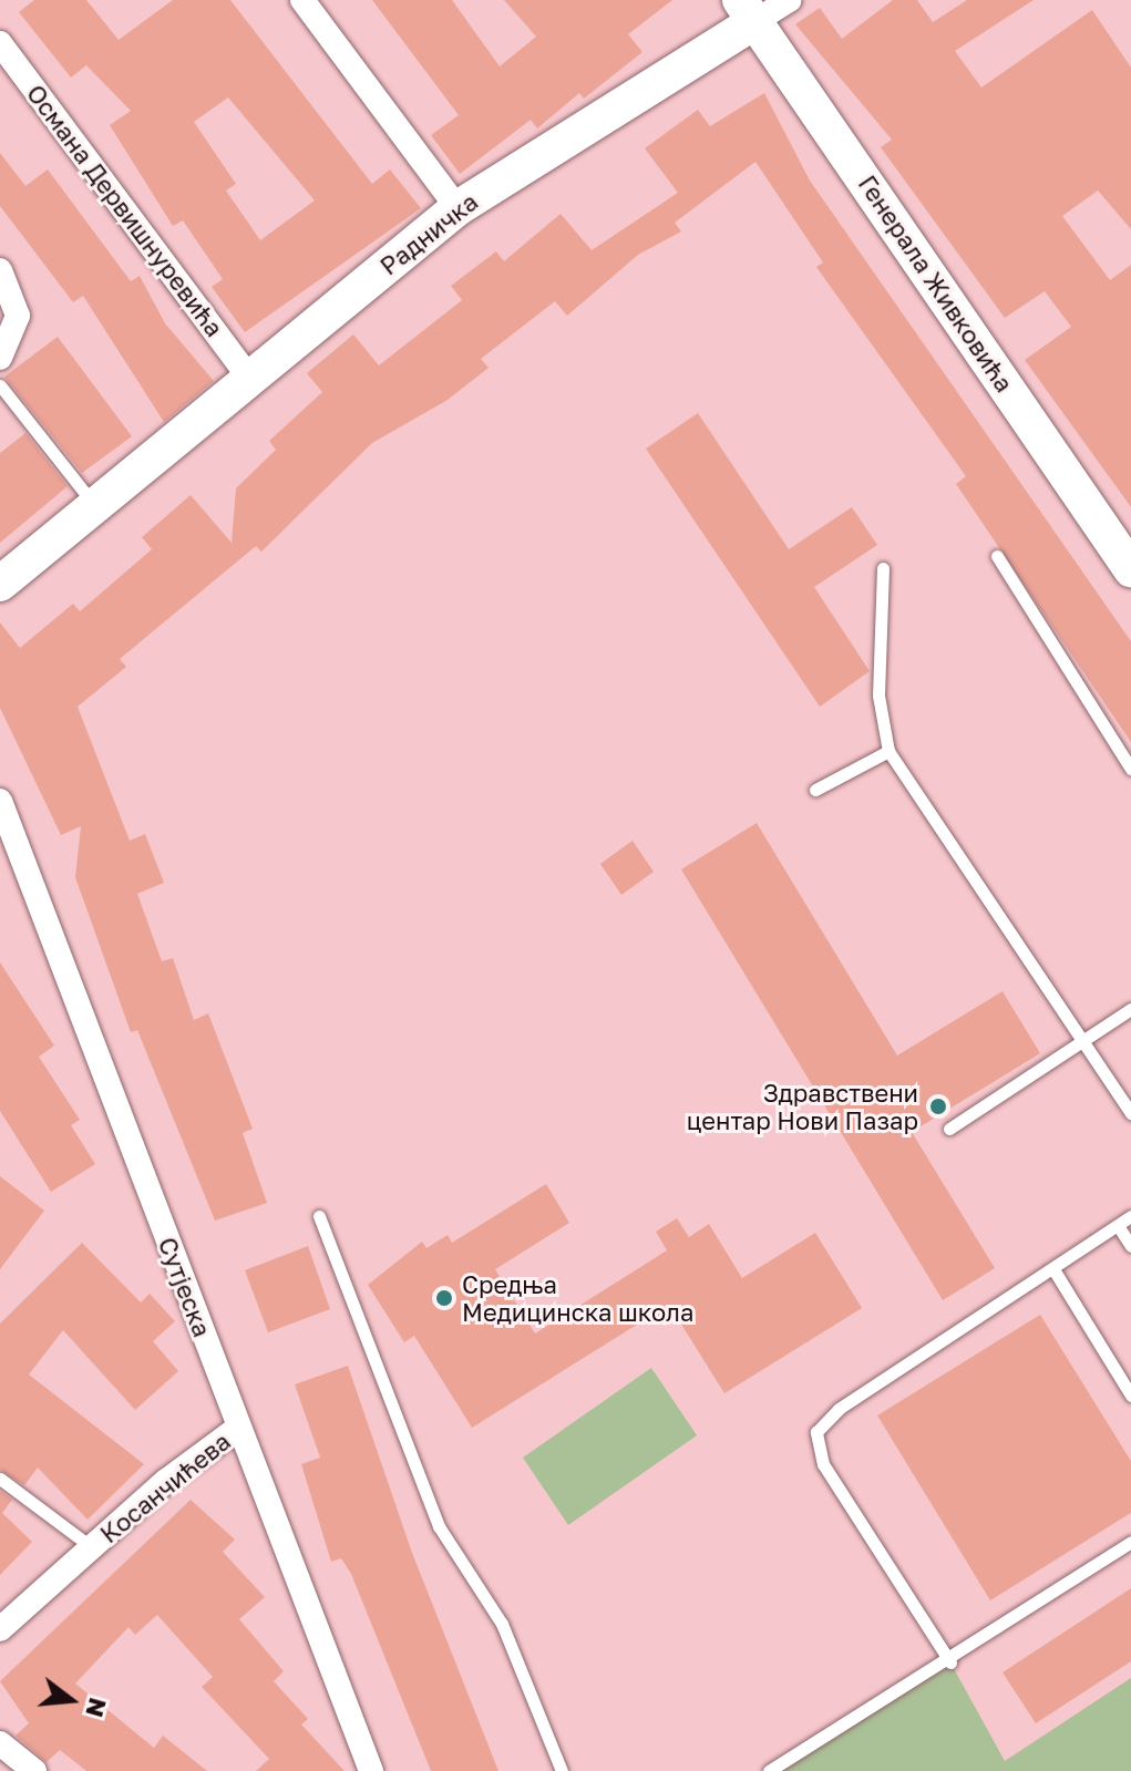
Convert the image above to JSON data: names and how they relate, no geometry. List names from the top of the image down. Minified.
{"streets":{"street":["Османа Дервишнуревића","Радничка","Генерала Живковића","Сутјеска","Косанчићева"]},"crossings":[["Османа Дервишнуревића","Радничка"],["Радничка","Генерала Живковића"],["Сутјеска","Косанчићева"]],"places":["Здравствени центар Нови Пазар","Средња Медицинска школа"],"north":"right"}
